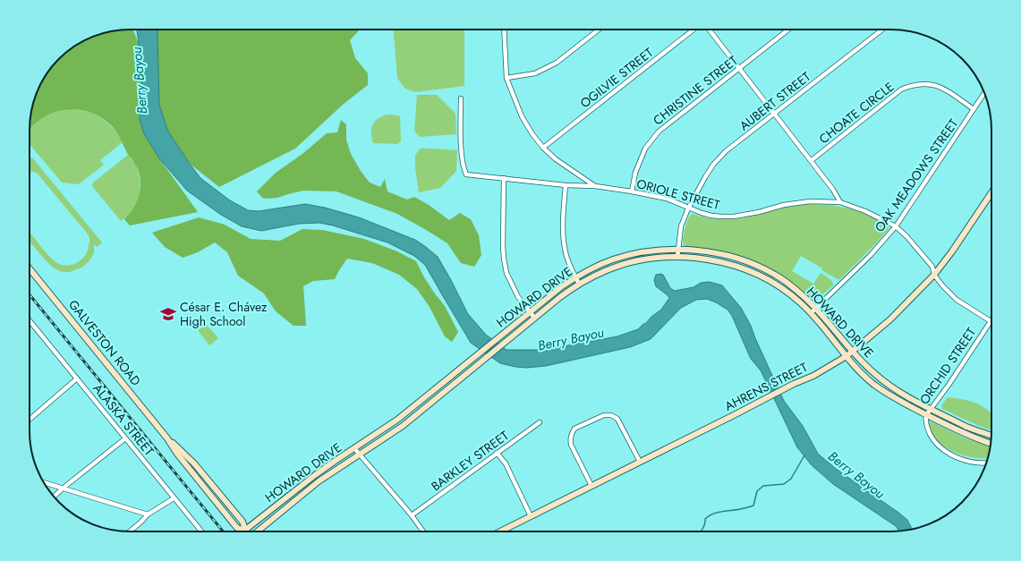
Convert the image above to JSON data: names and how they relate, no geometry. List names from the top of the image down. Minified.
{"streets":{"main road":["HOWARD DRIVE","GALVESTON ROAD","AHRENS STREET"],"street":["OGILVIE STREET","CHRISTINE STREET","AUBERT STREET","CHOATE CIRCLE","OAK MEADOWS STREET","ORIOLE STREET","ORCHID STREET","ALASKA STREET","BARKLEY STREET"]},"crossings":[["CHRISTINE STREET","ORIOLE STREET"],["AUBERT STREET","ORIOLE STREET"],["AUBERT STREET","HOWARD DRIVE"],["CHOATE CIRCLE","OAK MEADOWS STREET"],["OAK MEADOWS STREET","ORIOLE STREET"],["OAK MEADOWS STREET","HOWARD DRIVE"],["ORIOLE STREET","ORCHID STREET"],["ORIOLE STREET","AHRENS STREET"],["HOWARD DRIVE","GALVESTON ROAD"],["HOWARD DRIVE","ORCHID STREET"],["HOWARD DRIVE","AHRENS STREET"]],"water":["Berry Bayou"],"places":{"school or university":["César E. Chávez High School"]}}
